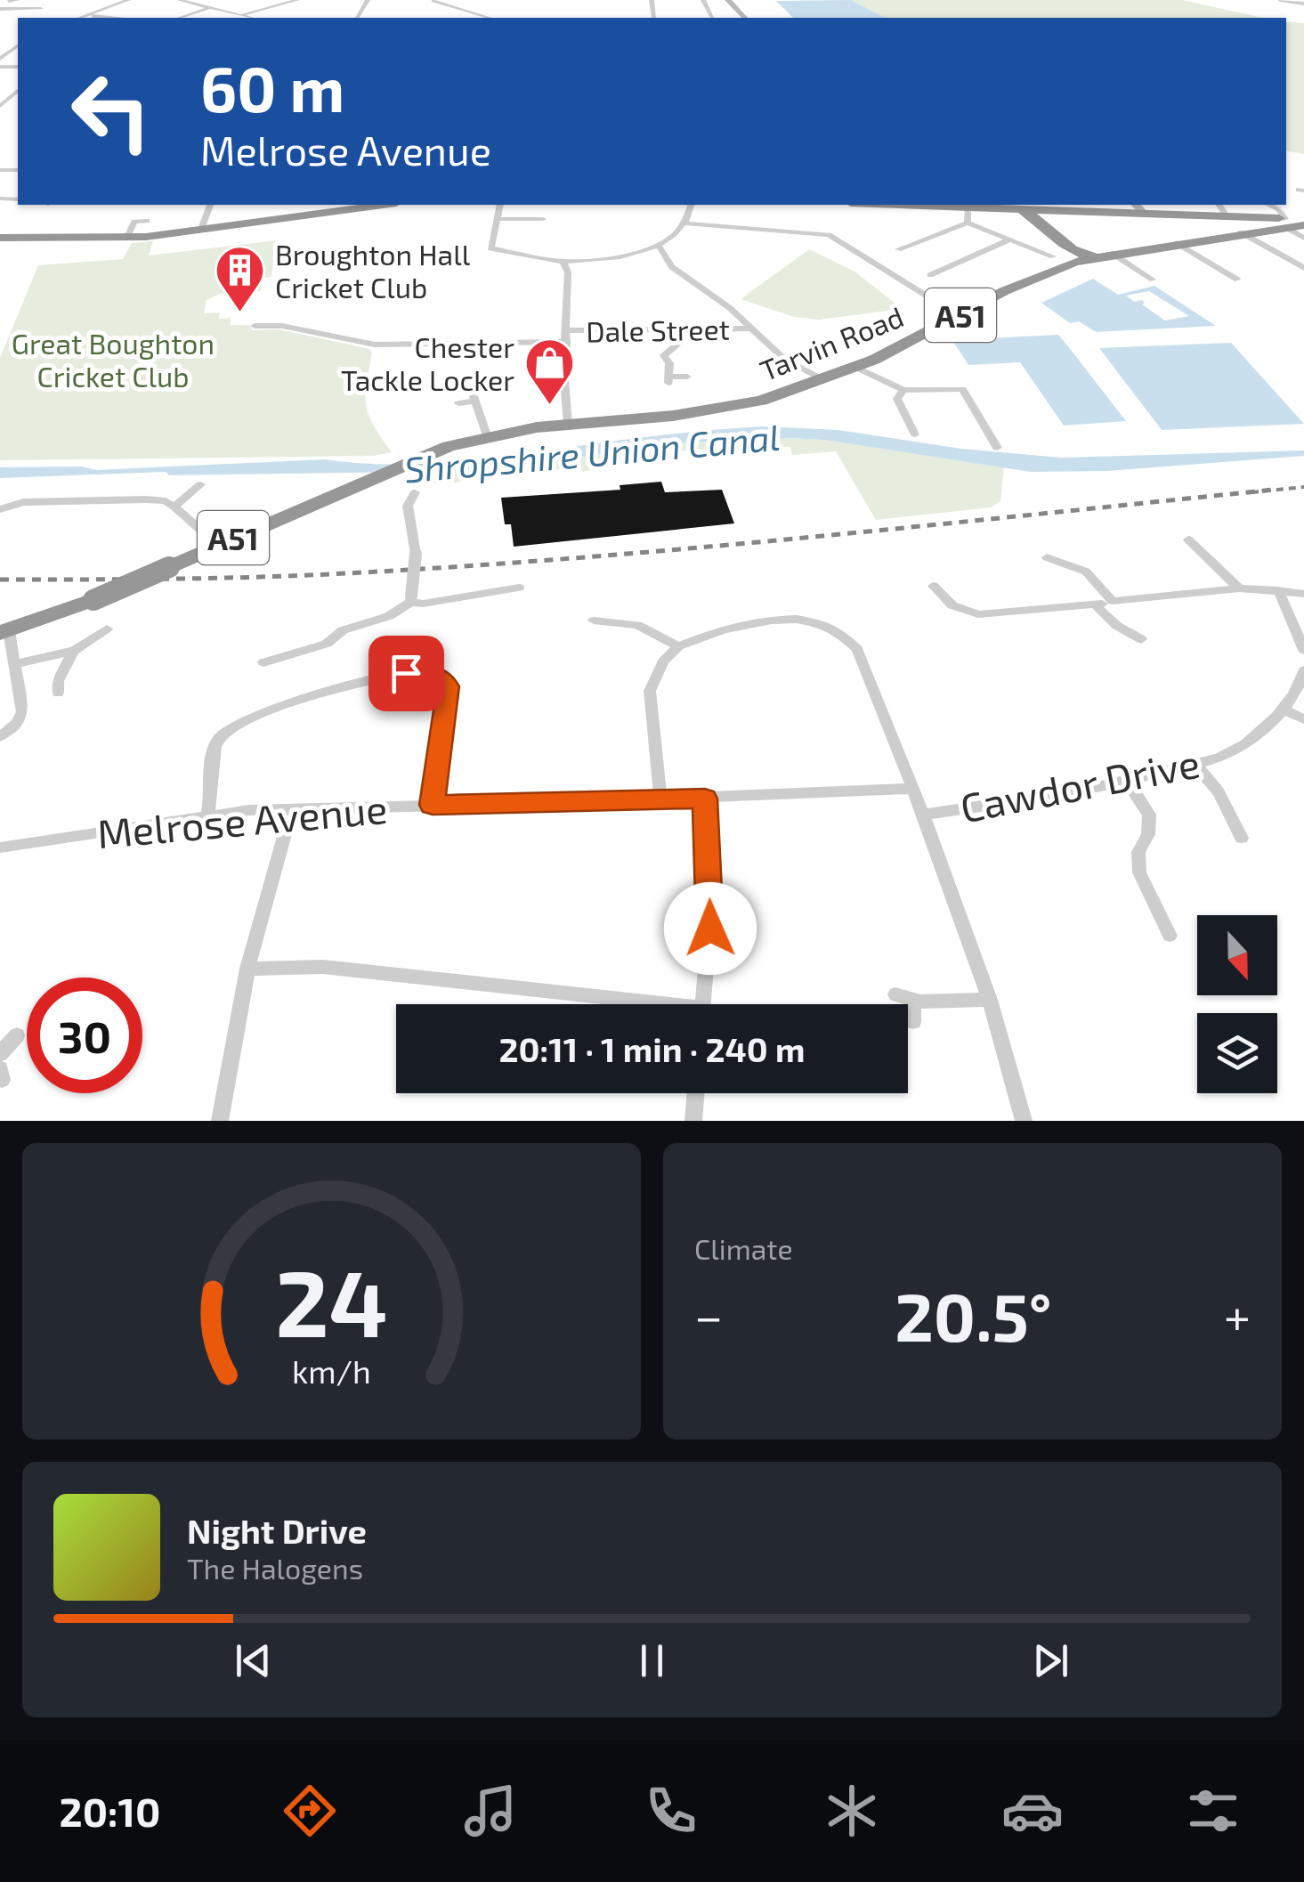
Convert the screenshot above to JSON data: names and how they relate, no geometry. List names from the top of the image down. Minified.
{"streets":{"highway":["A51","Tarvin Road"],"street":["Dale Street","Cawdor Drive","Melrose Avenue"]},"crossings":[["A51","Tarvin Road"]],"water":["Shropshire Union Canal"],"parks":["Great Boughton Cricket Club"],"places":{"building":["Broughton Hall Cricket Club"],"shop":["Chester Tackle Locker"]},"north":"bottom","page":{"turn":["60 m","Melrose Avenue"],"limit":"30","trip":"20:11 · 1 min · 240 m","tile":"Climate","heat":["−","20.5°","+"],"song":["Night Drive","The Halogens"],"tabs":"20:10","gauge":["24","km/h"]}}
